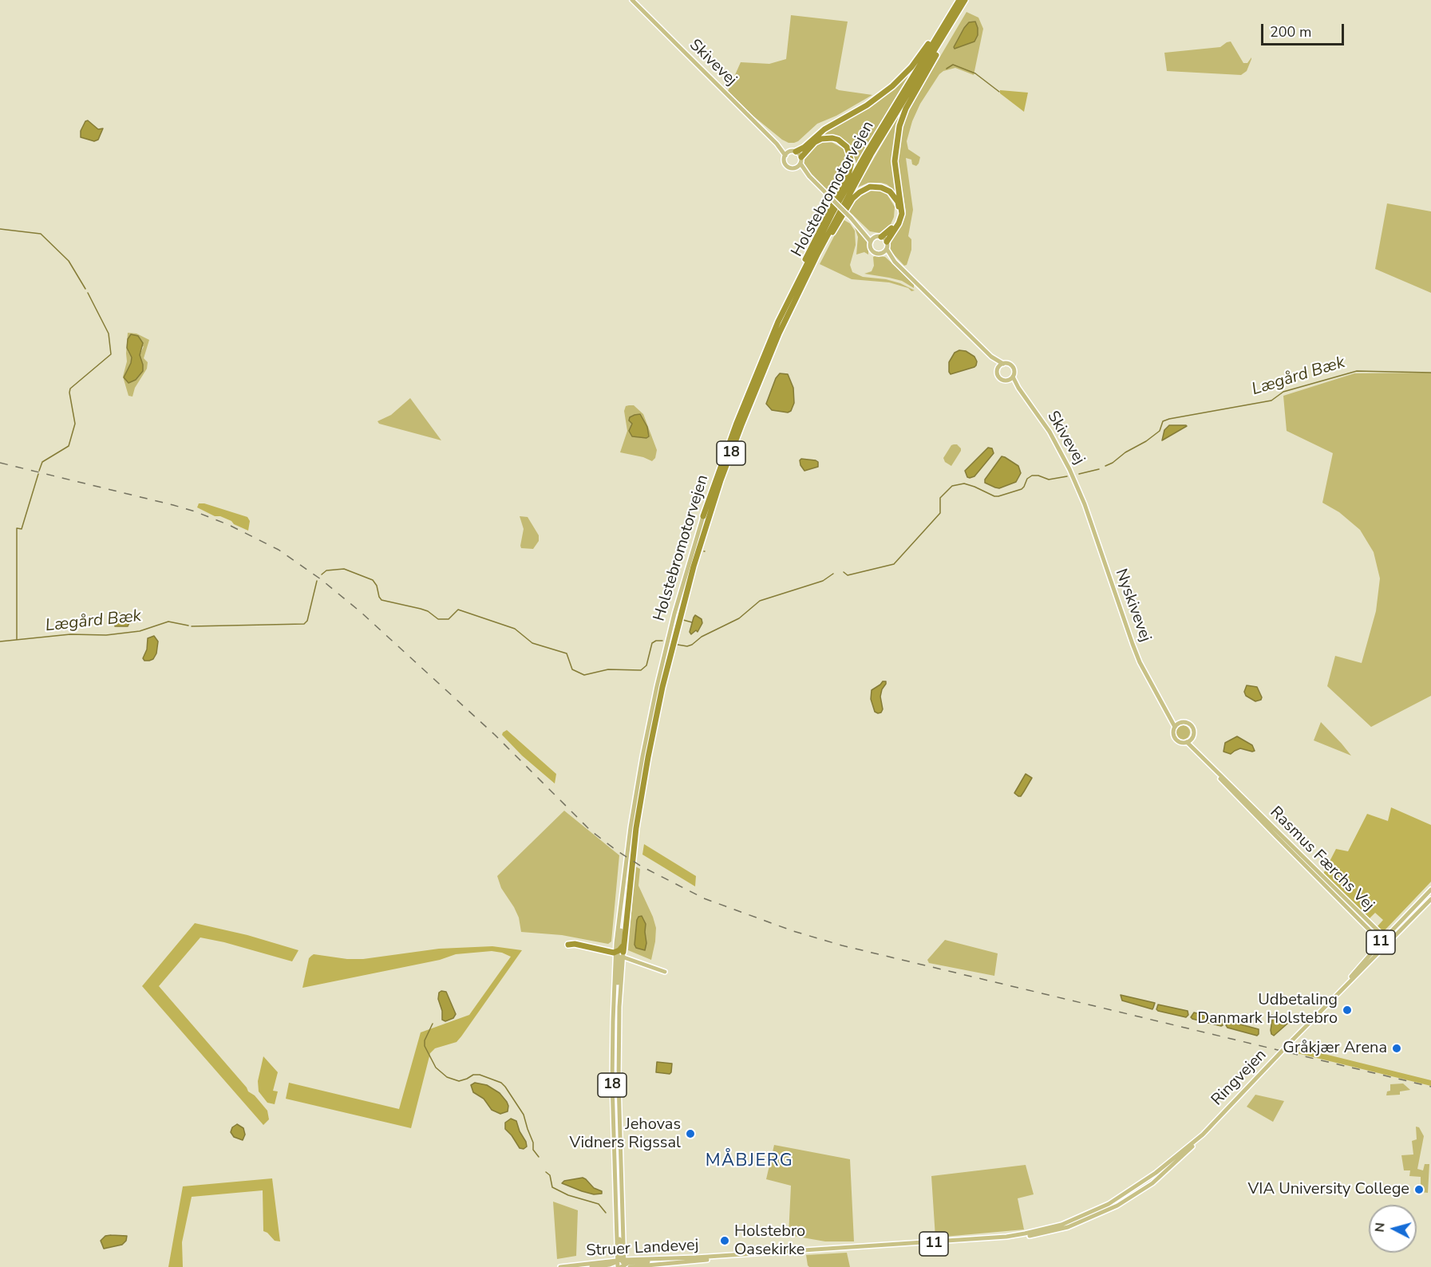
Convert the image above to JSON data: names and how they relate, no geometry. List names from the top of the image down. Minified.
{"streets":{"highway":["Holstebromotorvejen","18"],"main road":["Skivevej","Nyskivevej","Rasmus Færchs Vej","11","Ringvejen","Struer Landevej"]},"crossings":[["Skivevej","Nyskivevej"],["Holstebromotorvejen","18"],["18","Struer Landevej"],["Nyskivevej","Rasmus Færchs Vej"],["Rasmus Færchs Vej","Ringvejen"],["Ringvejen","Struer Landevej"]],"districts":["MÅBJERG"],"water":["Lægård Bæk"],"places":["Udbetaling Danmark Holstebro","Gråkjær Arena","Jehovas Vidners Rigssal","VIA University College","Holstebro Oasekirke"],"scale_bar":"200 m","north":"left"}
